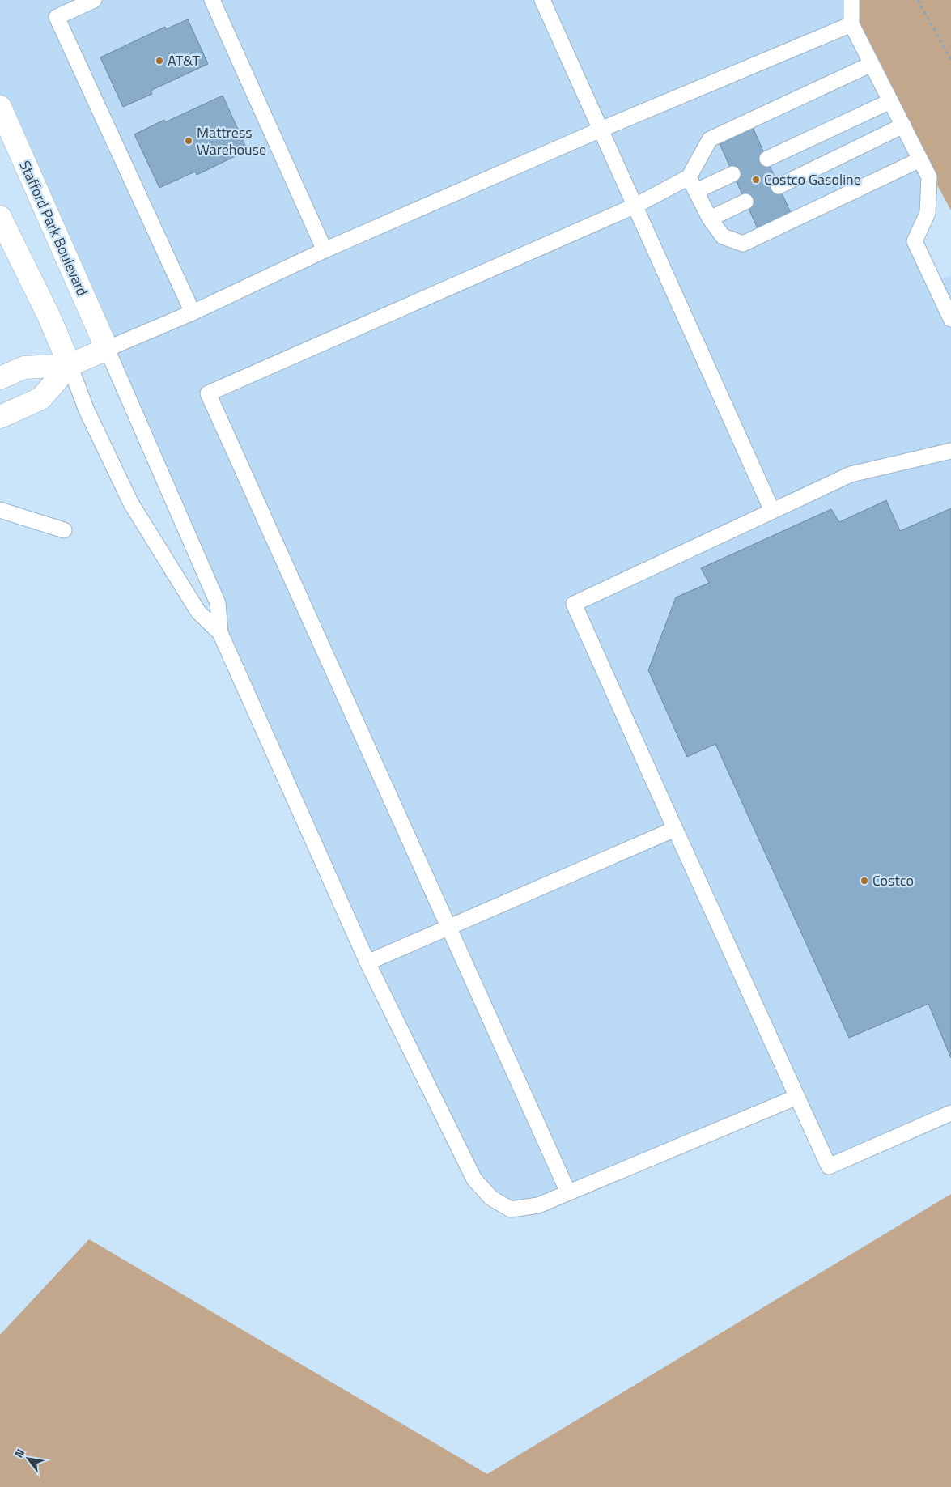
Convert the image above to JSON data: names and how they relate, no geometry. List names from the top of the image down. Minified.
{"streets":{"street":["Stafford Park Boulevard"]},"places":["AT&T","Mattress Warehouse","Costco Gasoline","Costco"],"north":"top left"}
